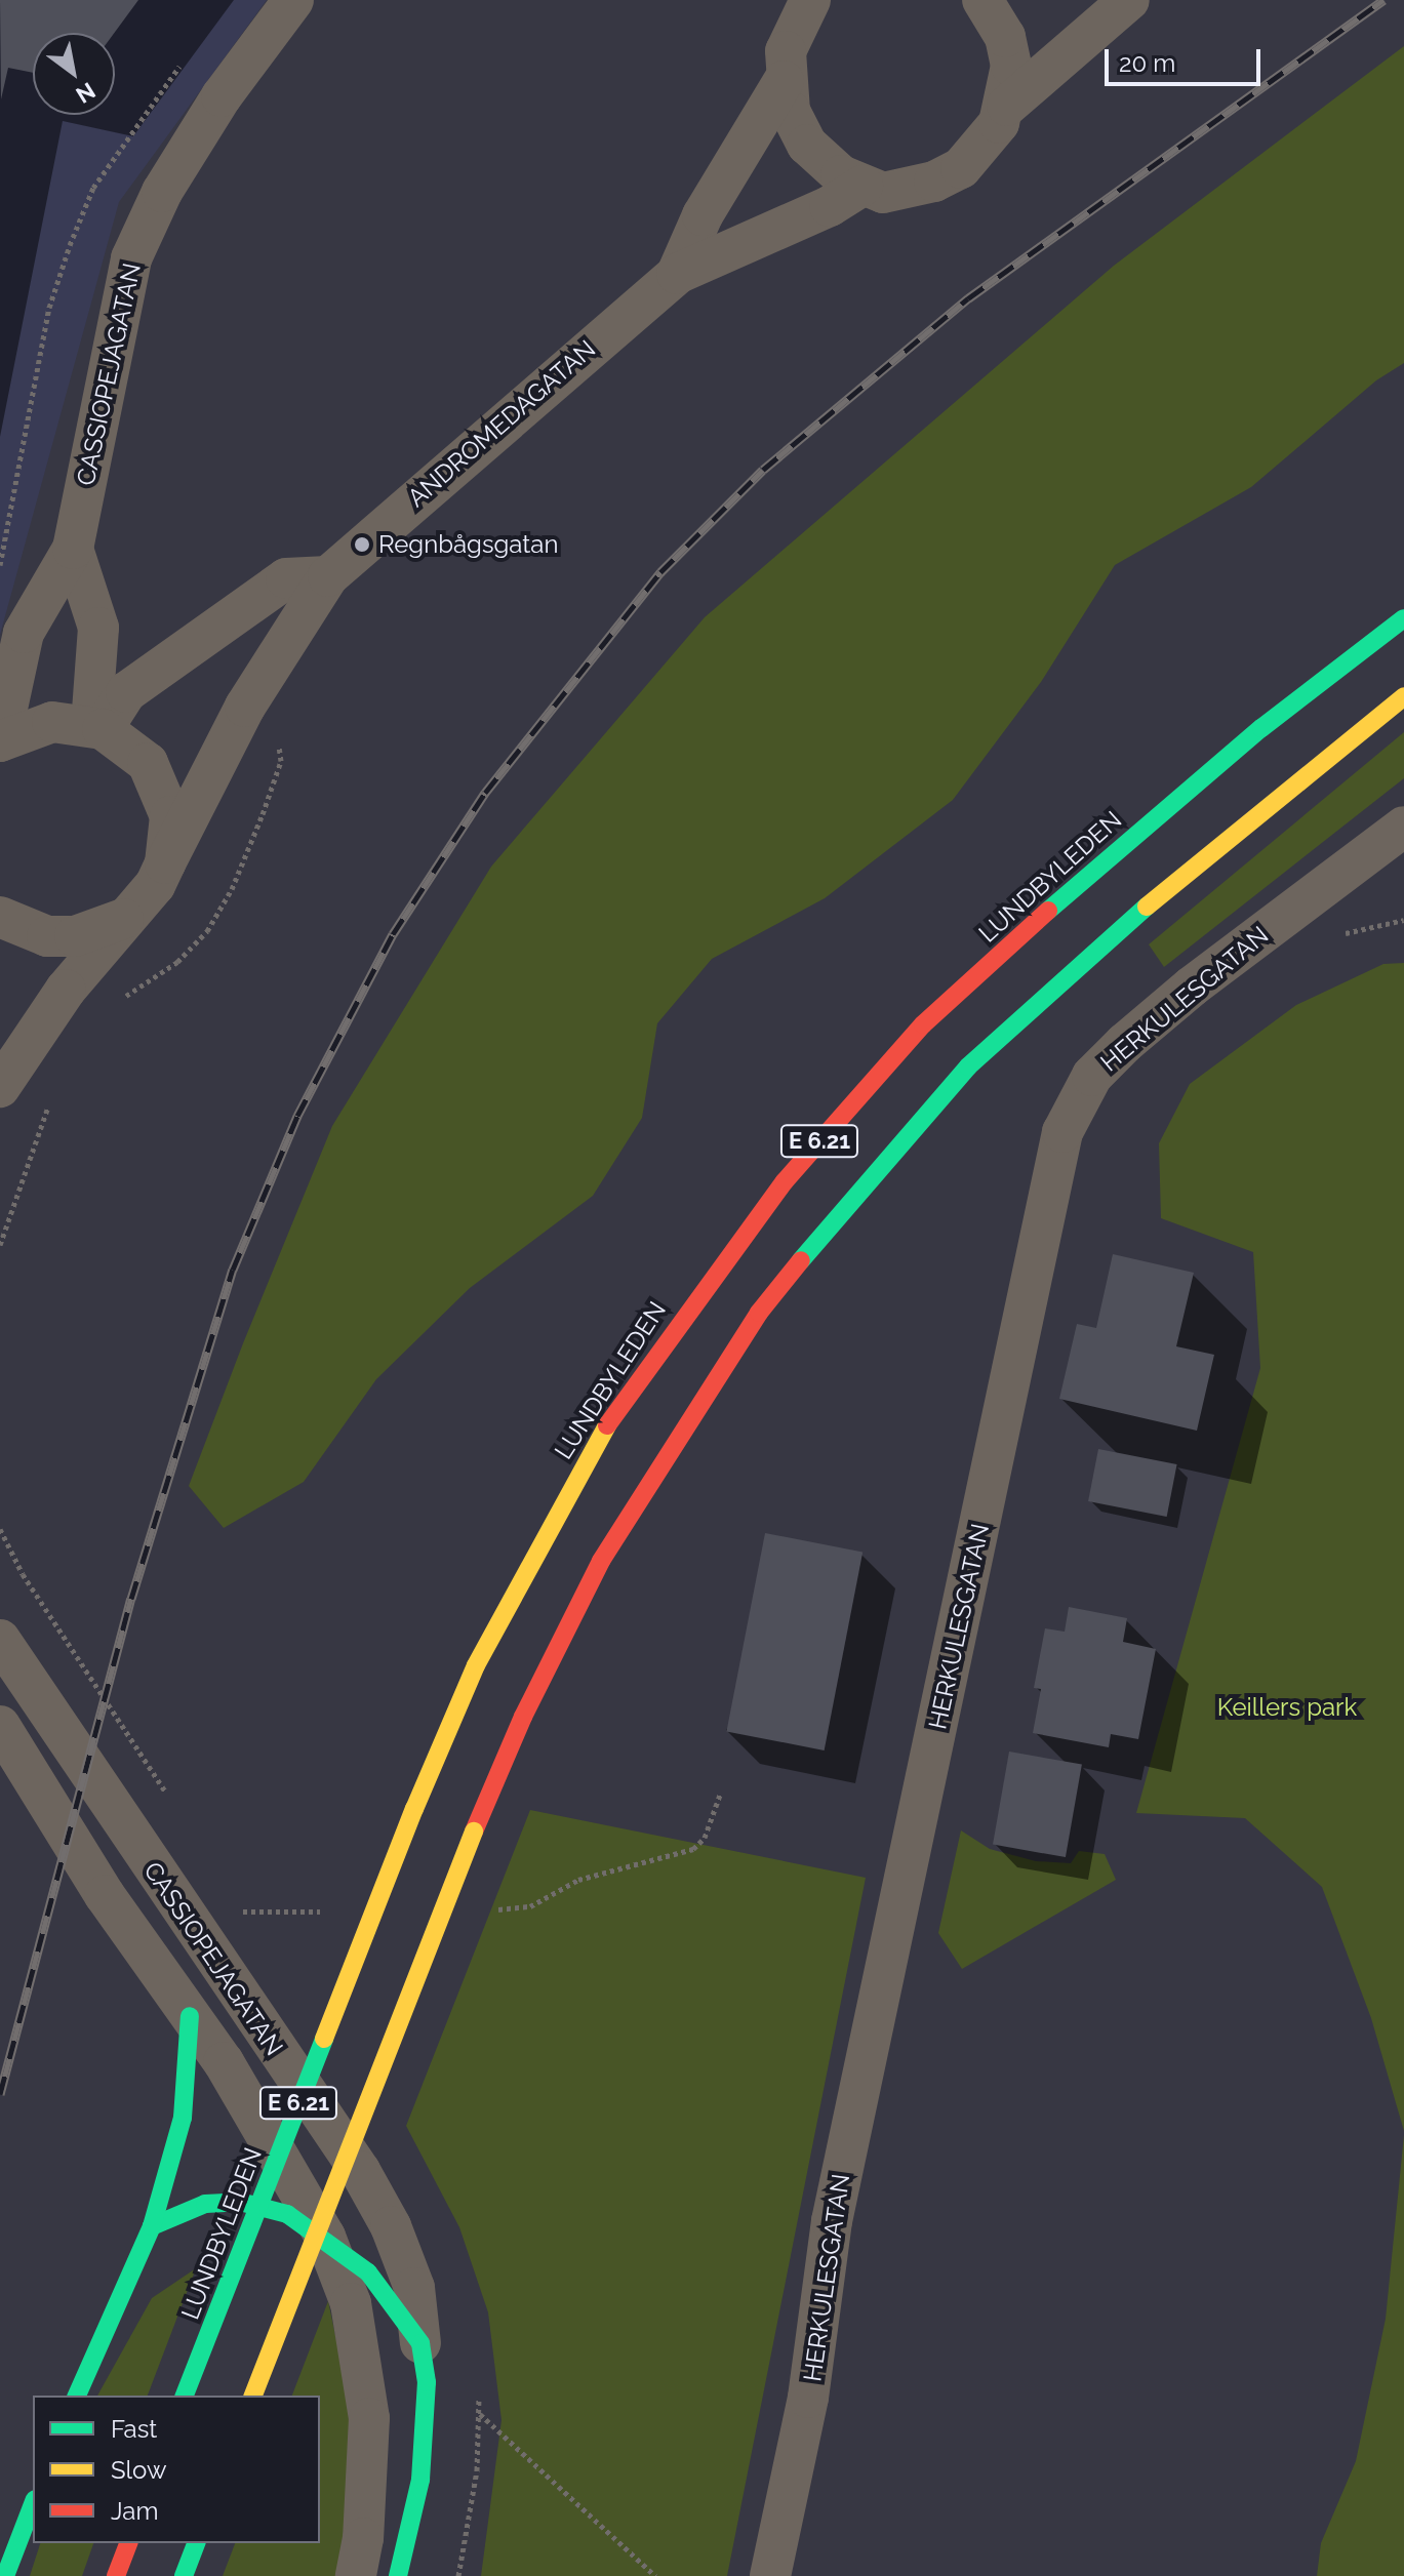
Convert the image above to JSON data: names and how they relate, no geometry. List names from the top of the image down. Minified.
{"streets":{"main road":["CASSIOPEJAGATAN","LUNDBYLEDEN","E 6.21"],"street":["ANDROMEDAGATAN","HERKULESGATAN"]},"parks":["Keillers park"],"places":["Regnbågsgatan"],"legend":["Fast","Slow","Jam"],"scale_bar":"20 m","north":"bottom right"}
